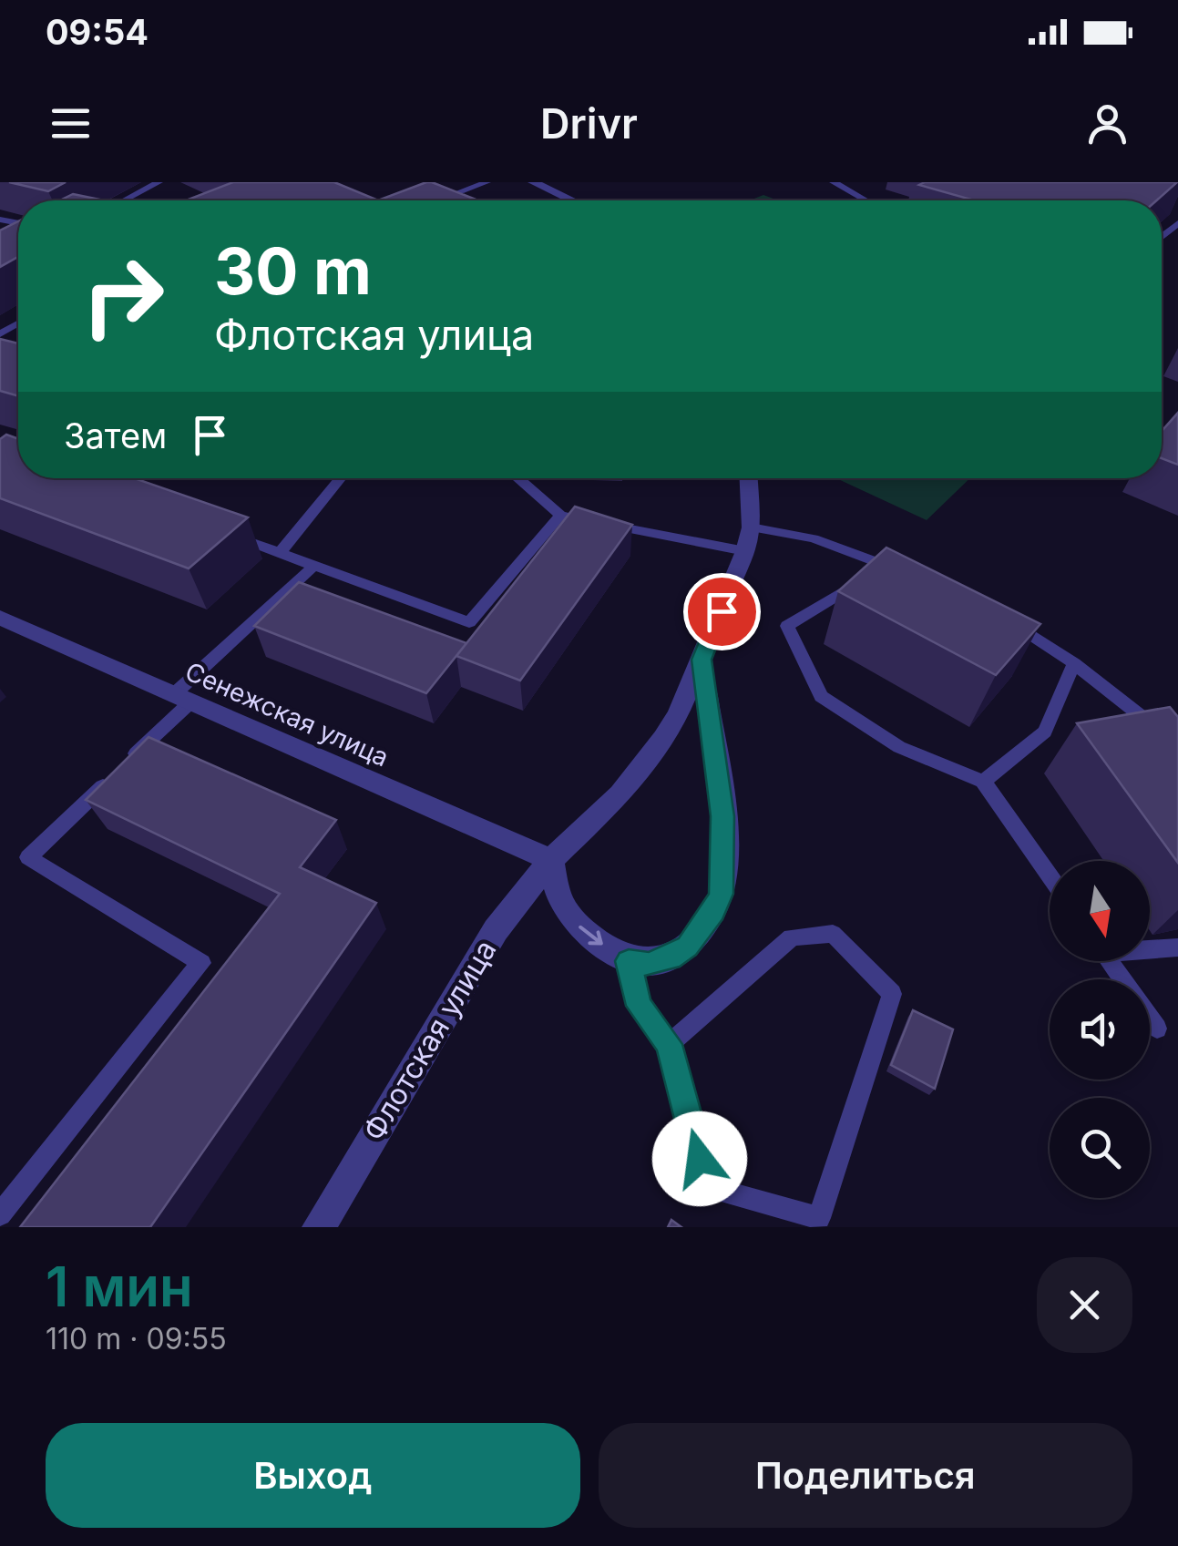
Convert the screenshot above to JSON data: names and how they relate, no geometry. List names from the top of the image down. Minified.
{"streets":{"street":["Сенежская улица","Флотская улица"]},"crossings":[["Сенежская улица","Флотская улица"]],"north":"bottom","page":{"status":"09:54","header":"Drivr","turn":["30 m","Флотская улица"],"then":"Затем","heading":["1 мин","110 m · 09:55"],"buttons":["Выход","Поделиться"]}}
